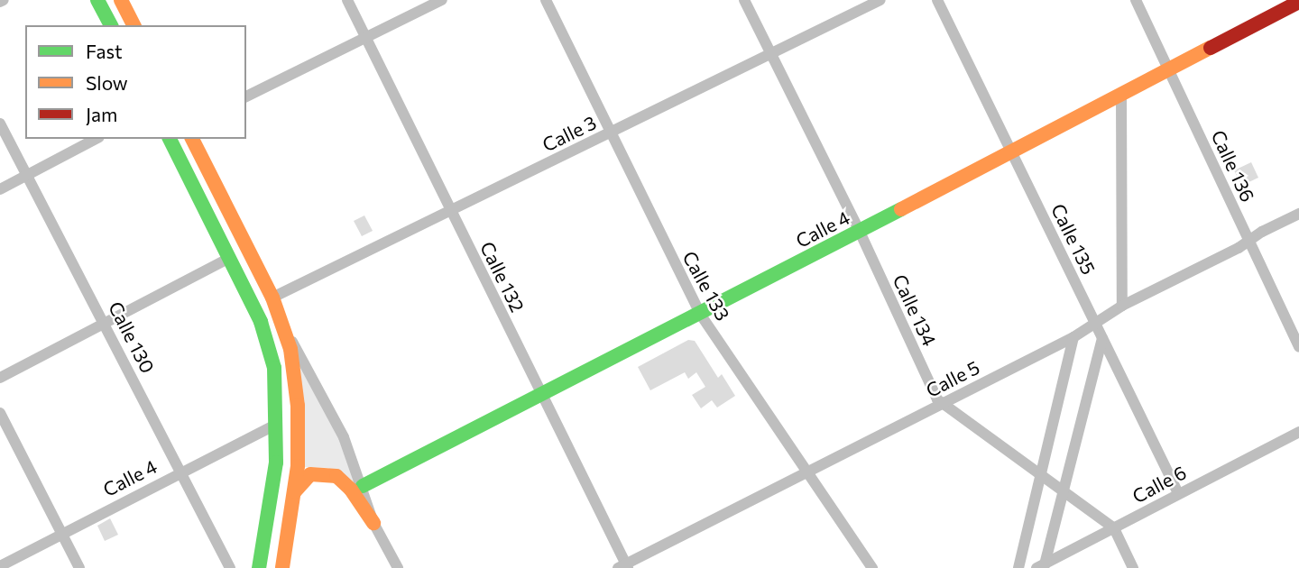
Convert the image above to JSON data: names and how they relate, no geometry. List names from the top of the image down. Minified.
{"streets":{"main road":["Calle 4"],"street":["Calle 3","Calle 136","Calle 135","Calle 132","Calle 133","Calle 134","Calle 130","Calle 5","Calle 6"]},"crossings":[["Calle 3","Calle 132"],["Calle 3","Calle 133"],["Calle 3","Calle 134"],["Calle 136","Calle 4"],["Calle 136","Calle 5"],["Calle 4","Calle 135"],["Calle 4","Calle 132"],["Calle 4","Calle 133"],["Calle 4","Calle 134"],["Calle 4","Calle 130"],["Calle 135","Calle 5"],["Calle 135","Calle 6"],["Calle 132","Calle 5"],["Calle 133","Calle 5"],["Calle 134","Calle 5"],["Calle 134","Calle 6"]],"legend":["Fast","Slow","Jam"]}
